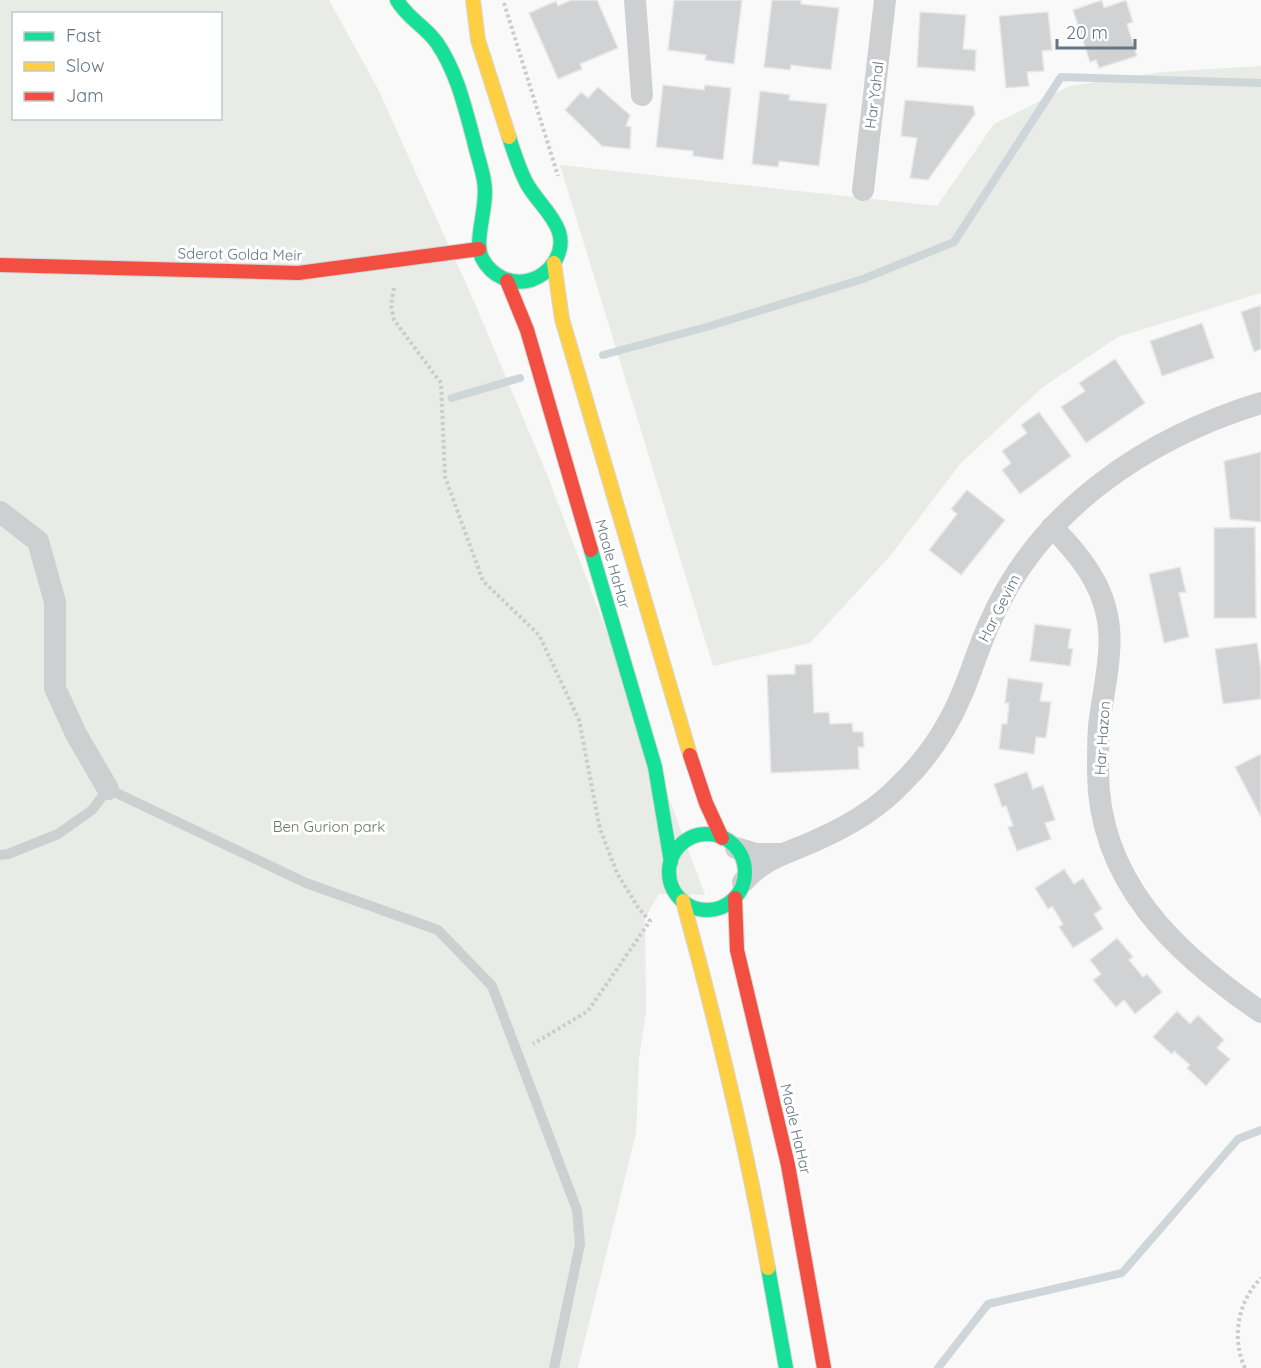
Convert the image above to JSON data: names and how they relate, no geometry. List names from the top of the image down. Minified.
{"streets":{"main road":["Sderot Golda Meir","Maale HaHar"],"street":["Har Yahal","Har Gevim","Har Hazon"]},"crossings":[["Maale HaHar","Har Gevim"],["Har Gevim","Har Hazon"]],"parks":["Ben Gurion park"],"legend":["Fast","Slow","Jam"],"scale_bar":"20 m"}
